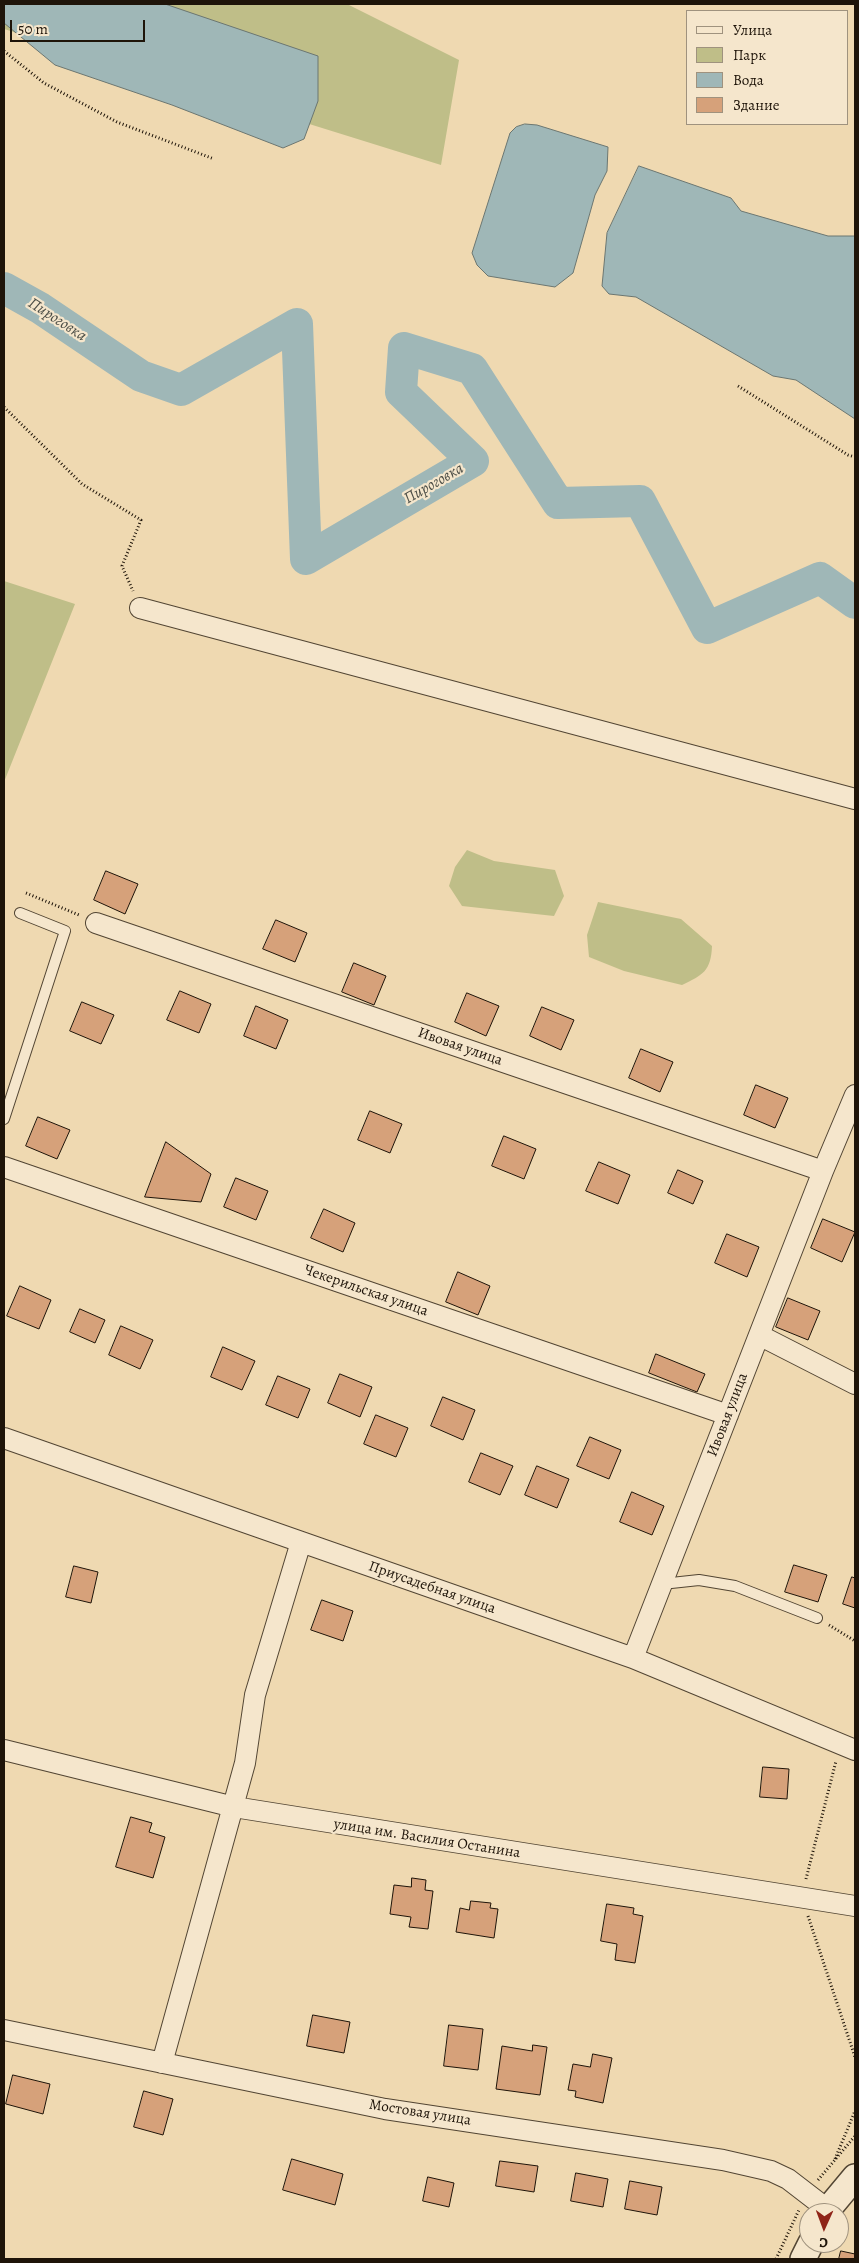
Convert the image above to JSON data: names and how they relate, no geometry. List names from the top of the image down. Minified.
{"streets":{"street":["Ивовая улица","Чекерильская улица","Приусадебная улица","улица им. Василия Останина","Мостовая улица"]},"crossings":[["Ивовая улица","Чекерильская улица"],["Ивовая улица","Приусадебная улица"]],"water":["Пироговка"],"legend":["Улица","Парк","Вода","Здание"],"scale_bar":"50 m","north":"bottom"}
